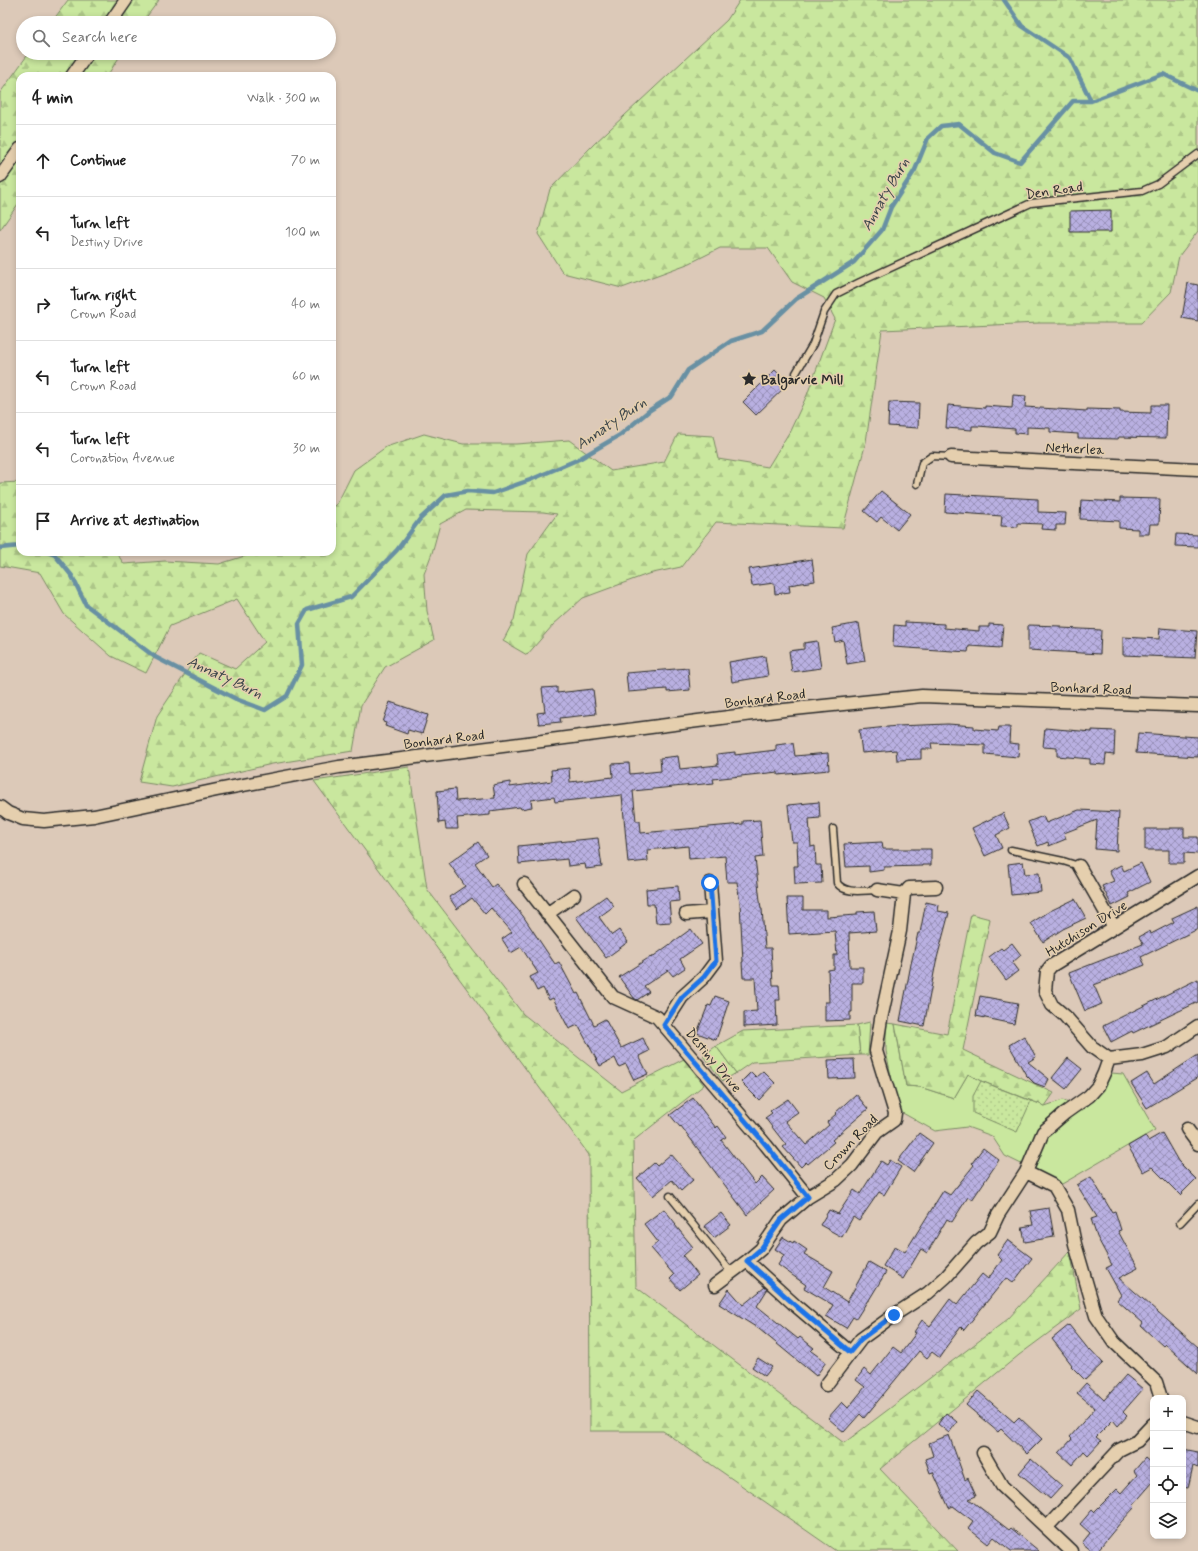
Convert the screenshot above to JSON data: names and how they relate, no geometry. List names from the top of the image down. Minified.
{"streets":{"street":["Netherlea","Bonhard Road","Hutchison Drive","Destiny Drive","Crown Road"],"lane":["Den Road"]},"crossings":[["Destiny Drive","Crown Road"]],"water":["Annaty Burn"],"places":{"place":["Balgarvie Mill"]},"page":{"search":"Search here","heading":["4 min","Walk · 300 m"],"list":[["Continue","70 m"],["Turn left","Destiny Drive","100 m"],["Turn right","Crown Road","40 m"],["Turn left","Crown Road","60 m"],["Turn left","Coronation Avenue","30 m"],"Arrive at destination"],"map_buttons":["+","−"]}}
